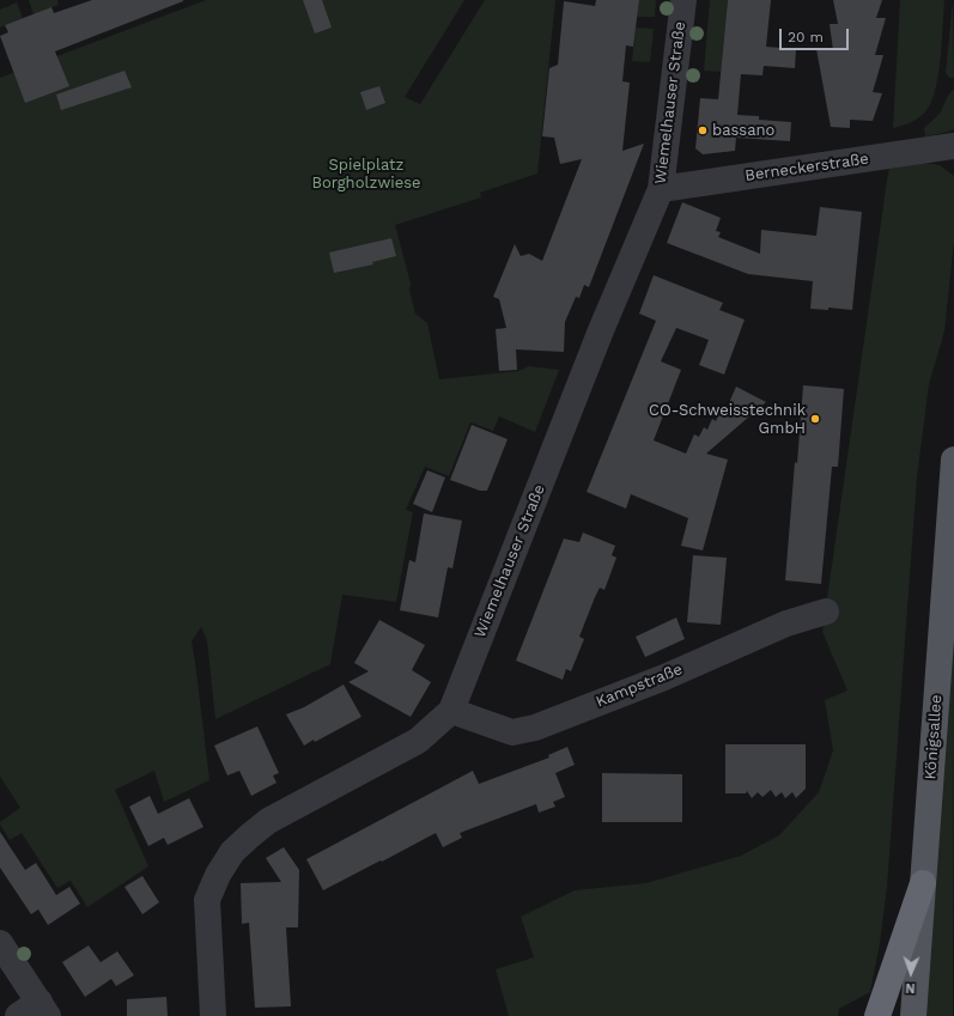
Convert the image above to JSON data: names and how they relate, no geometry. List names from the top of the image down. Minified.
{"streets":{"main road":["Königsallee"],"street":["Wiemelhauser Straße","Berneckerstraße","Kampstraße"]},"crossings":[["Wiemelhauser Straße","Berneckerstraße"],["Wiemelhauser Straße","Kampstraße"]],"parks":["Spielplatz Borgholzwiese"],"places":["bassano","CO-Schweisstechnik GmbH"],"scale_bar":"20 m","north":"bottom"}
